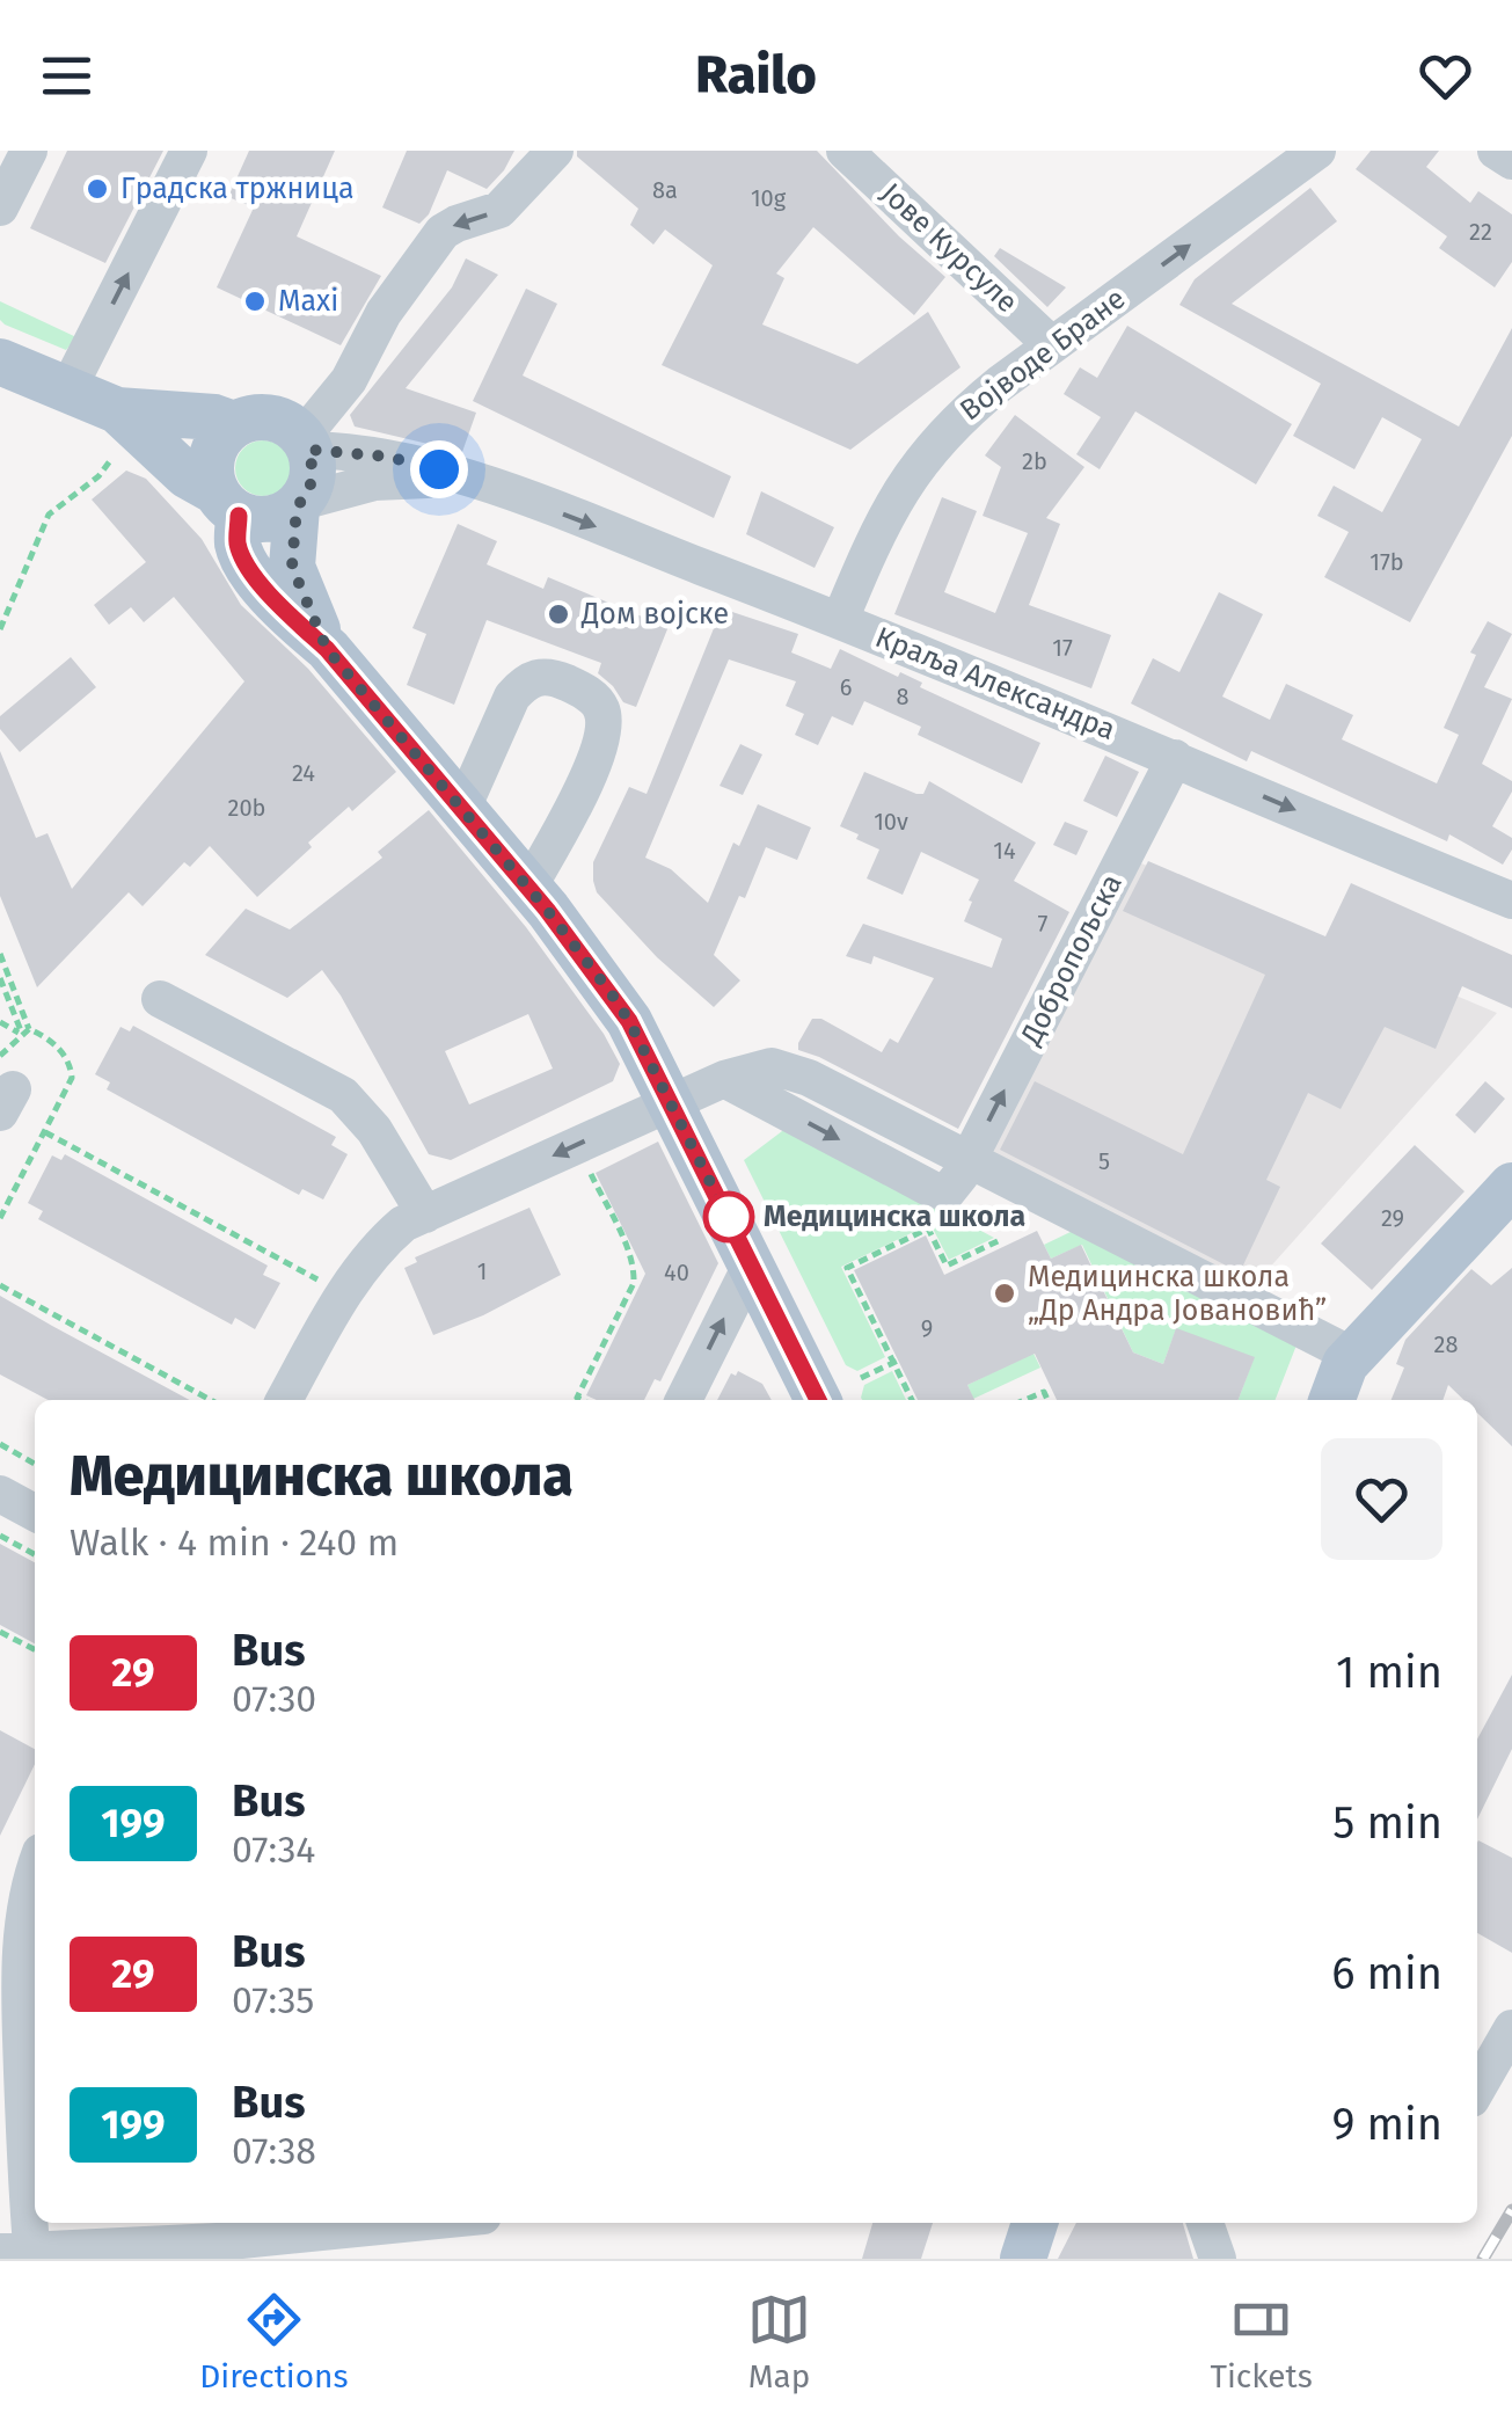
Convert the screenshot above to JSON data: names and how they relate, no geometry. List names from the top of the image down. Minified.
{"streets":{"street":["Јове Курсуле","Војводе Бране","Краља Александра","Добропољска"]},"crossings":[["Јове Курсуле","Војводе Бране"],["Војводе Бране","Краља Александра"],["Краља Александра","Добропољска"]],"one_way":["Војводе Бране","Краља Александра","Добропољска"],"places":["Градска тржница","Maxi","Дом војске","Медицинска школа","Медицинска школа „Др Андра Јовановић”"],"lines":["bus line 29"],"house_numbers":["8a","10g","22","2b","17b","17","6","8","24","20b","10v","14","7","5","29","1","40","9","28"],"page":{"header":"Railo","heading":["Медицинска школа","Walk · 4 min · 240 m"],"list":[{"mark":"29","name":"Bus","note":"07:30","value":"1 min"},{"mark":"199","name":"Bus","note":"07:34","value":"5 min"},{"mark":"29","name":"Bus","note":"07:35","value":"6 min"},{"mark":"199","name":"Bus","note":"07:38","value":"9 min"}],"tabs":["Directions","Map","Tickets"]}}
